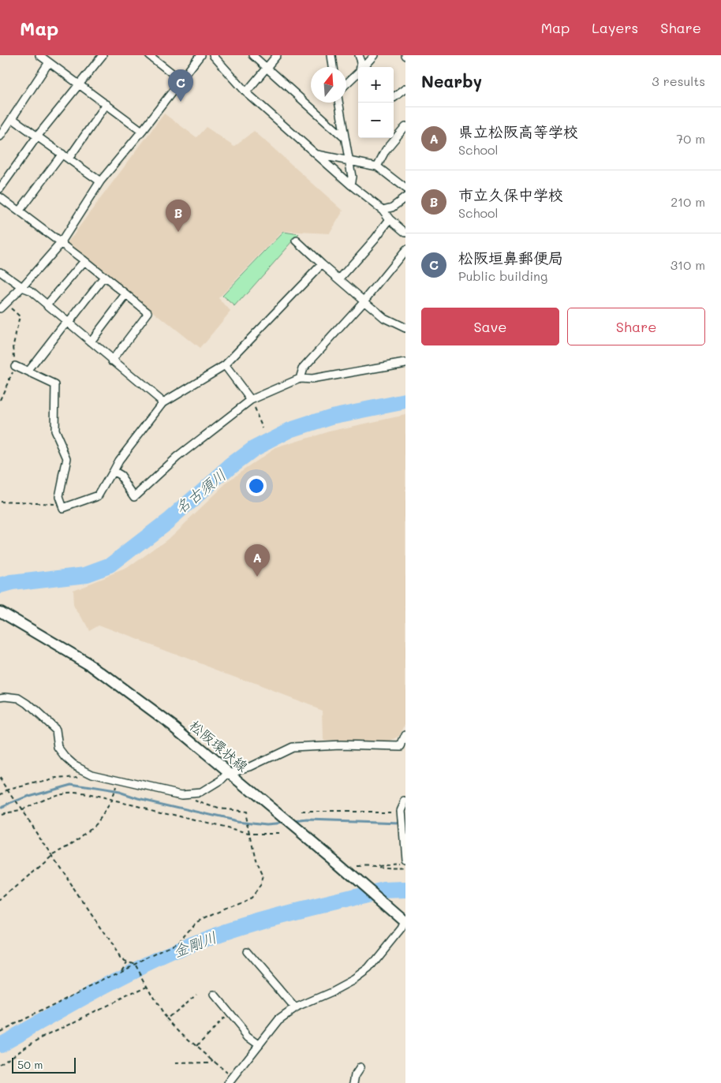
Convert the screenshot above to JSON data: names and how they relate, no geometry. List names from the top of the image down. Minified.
{"streets":{"main road":["松阪環状線"]},"water":["名古須川","金剛川"],"scale_bar":"50 m","north":"top","page":{"header":"Map","nav":["Map","Layers","Share"],"heading":["Nearby","3 results"],"map_buttons":["+","−"],"pins":["C","B","A"],"list":[{"mark":"A","name":"県立松阪高等学校","note":"School","value":"70 m"},{"mark":"B","name":"市立久保中学校","note":"School","value":"210 m"},{"mark":"C","name":"松阪垣鼻郵便局","note":"Public building","value":"310 m"}],"buttons":["Save","Share"],"scale":"50 m"}}
